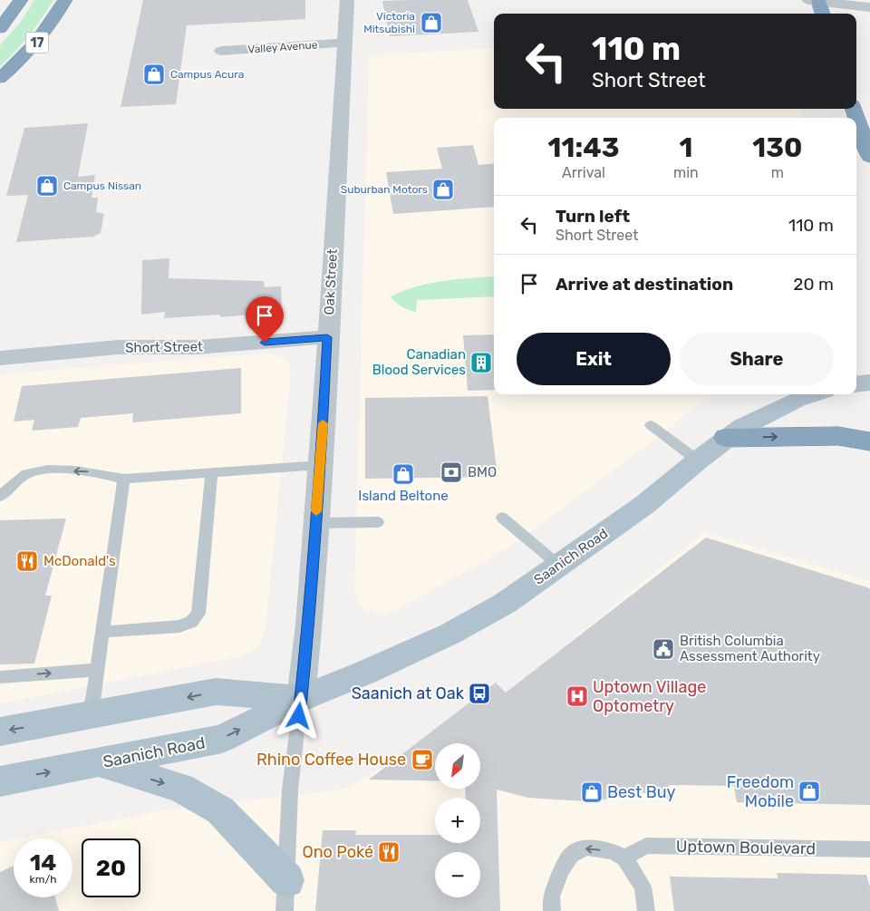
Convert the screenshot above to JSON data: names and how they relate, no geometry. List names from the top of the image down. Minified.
{"streets":{"highway":["17"],"main road":["Saanich Road"],"street":["Valley Avenue","Oak Street","Short Street"],"lane":["Uptown Boulevard"]},"crossings":[["Valley Avenue","Oak Street"],["Oak Street","Short Street"],["Oak Street","Saanich Road"]],"places":{"shop":["Victoria Mitsubishi","Campus Acura","Campus Nissan","Suburban Motors","Island Beltone","Freedom Mobile","Best Buy"],"building":["Canadian Blood Services"],"bank":["BMO"],"restaurant":["McDonald's","Ono Poké"],"public building":["British Columbia Assessment Authority"],"bus stop":["Saanich at Oak"],"hospital":["Uptown Village Optometry"],"cafe":["Rhino Coffee House"]},"north":"bottom left","page":{"turn":["110 m","Short Street"],"eta":["11:43","Arrival","1","min","130","m"],"list":[{"name":"Turn left","note":"Short Street","value":"110 m"},{"name":"Arrive at destination","value":"20 m"}],"buttons":["Exit","Share"],"map_buttons":["+","−"],"speed":"14 km/h","limit":"20"}}
